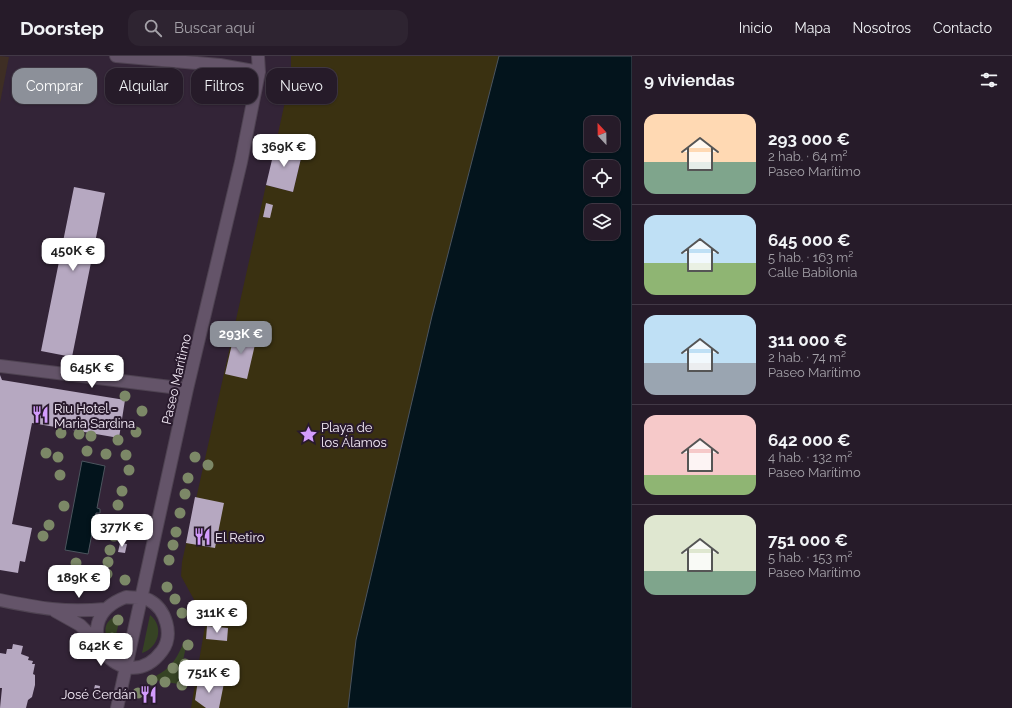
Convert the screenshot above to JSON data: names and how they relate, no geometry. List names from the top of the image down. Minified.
{"streets":{"street":["Paseo Marítimo"]},"places":{"restaurant":["Riu Hotel - Maria Sardina","El Retiro","José Cerdán"],"place":["Playa de los Álamos"]},"north":"top","page":{"header":"Doorstep","search":"Buscar aquí","nav":["Inicio","Mapa","Nosotros","Contacto"],"heading":"9 viviendas","chip":["Comprar","Alquilar","Filtros","Nuevo"],"list":[{"name":"293 000 €","note":"2 hab. · 64 m² · Paseo Marítimo"},{"name":"645 000 €","note":"5 hab. · 163 m² · Calle Babilonia"},{"name":"311 000 €","note":"2 hab. · 74 m² · Paseo Marítimo"},{"name":"642 000 €","note":"4 hab. · 132 m² · Paseo Marítimo"},{"name":"751 000 €","note":"5 hab. · 153 m² · Paseo Marítimo"}],"price":["369K €","450K €","293K €","645K €","377K €","189K €","311K €","642K €","751K €"]}}
